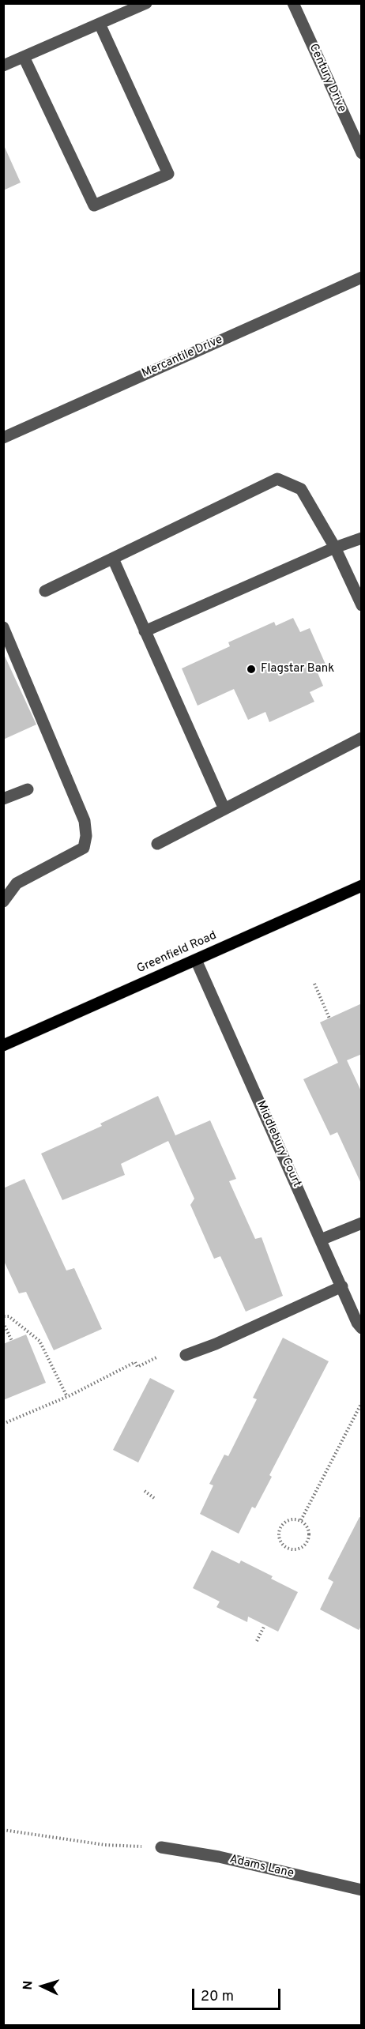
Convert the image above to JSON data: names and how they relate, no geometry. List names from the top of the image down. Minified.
{"streets":{"main road":["Greenfield Road"],"street":["Century Drive","Mercantile Drive","Middlebury Court","Adams Lane"]},"crossings":[["Greenfield Road","Middlebury Court"]],"places":["Flagstar Bank"],"scale_bar":"20 m","north":"left"}
